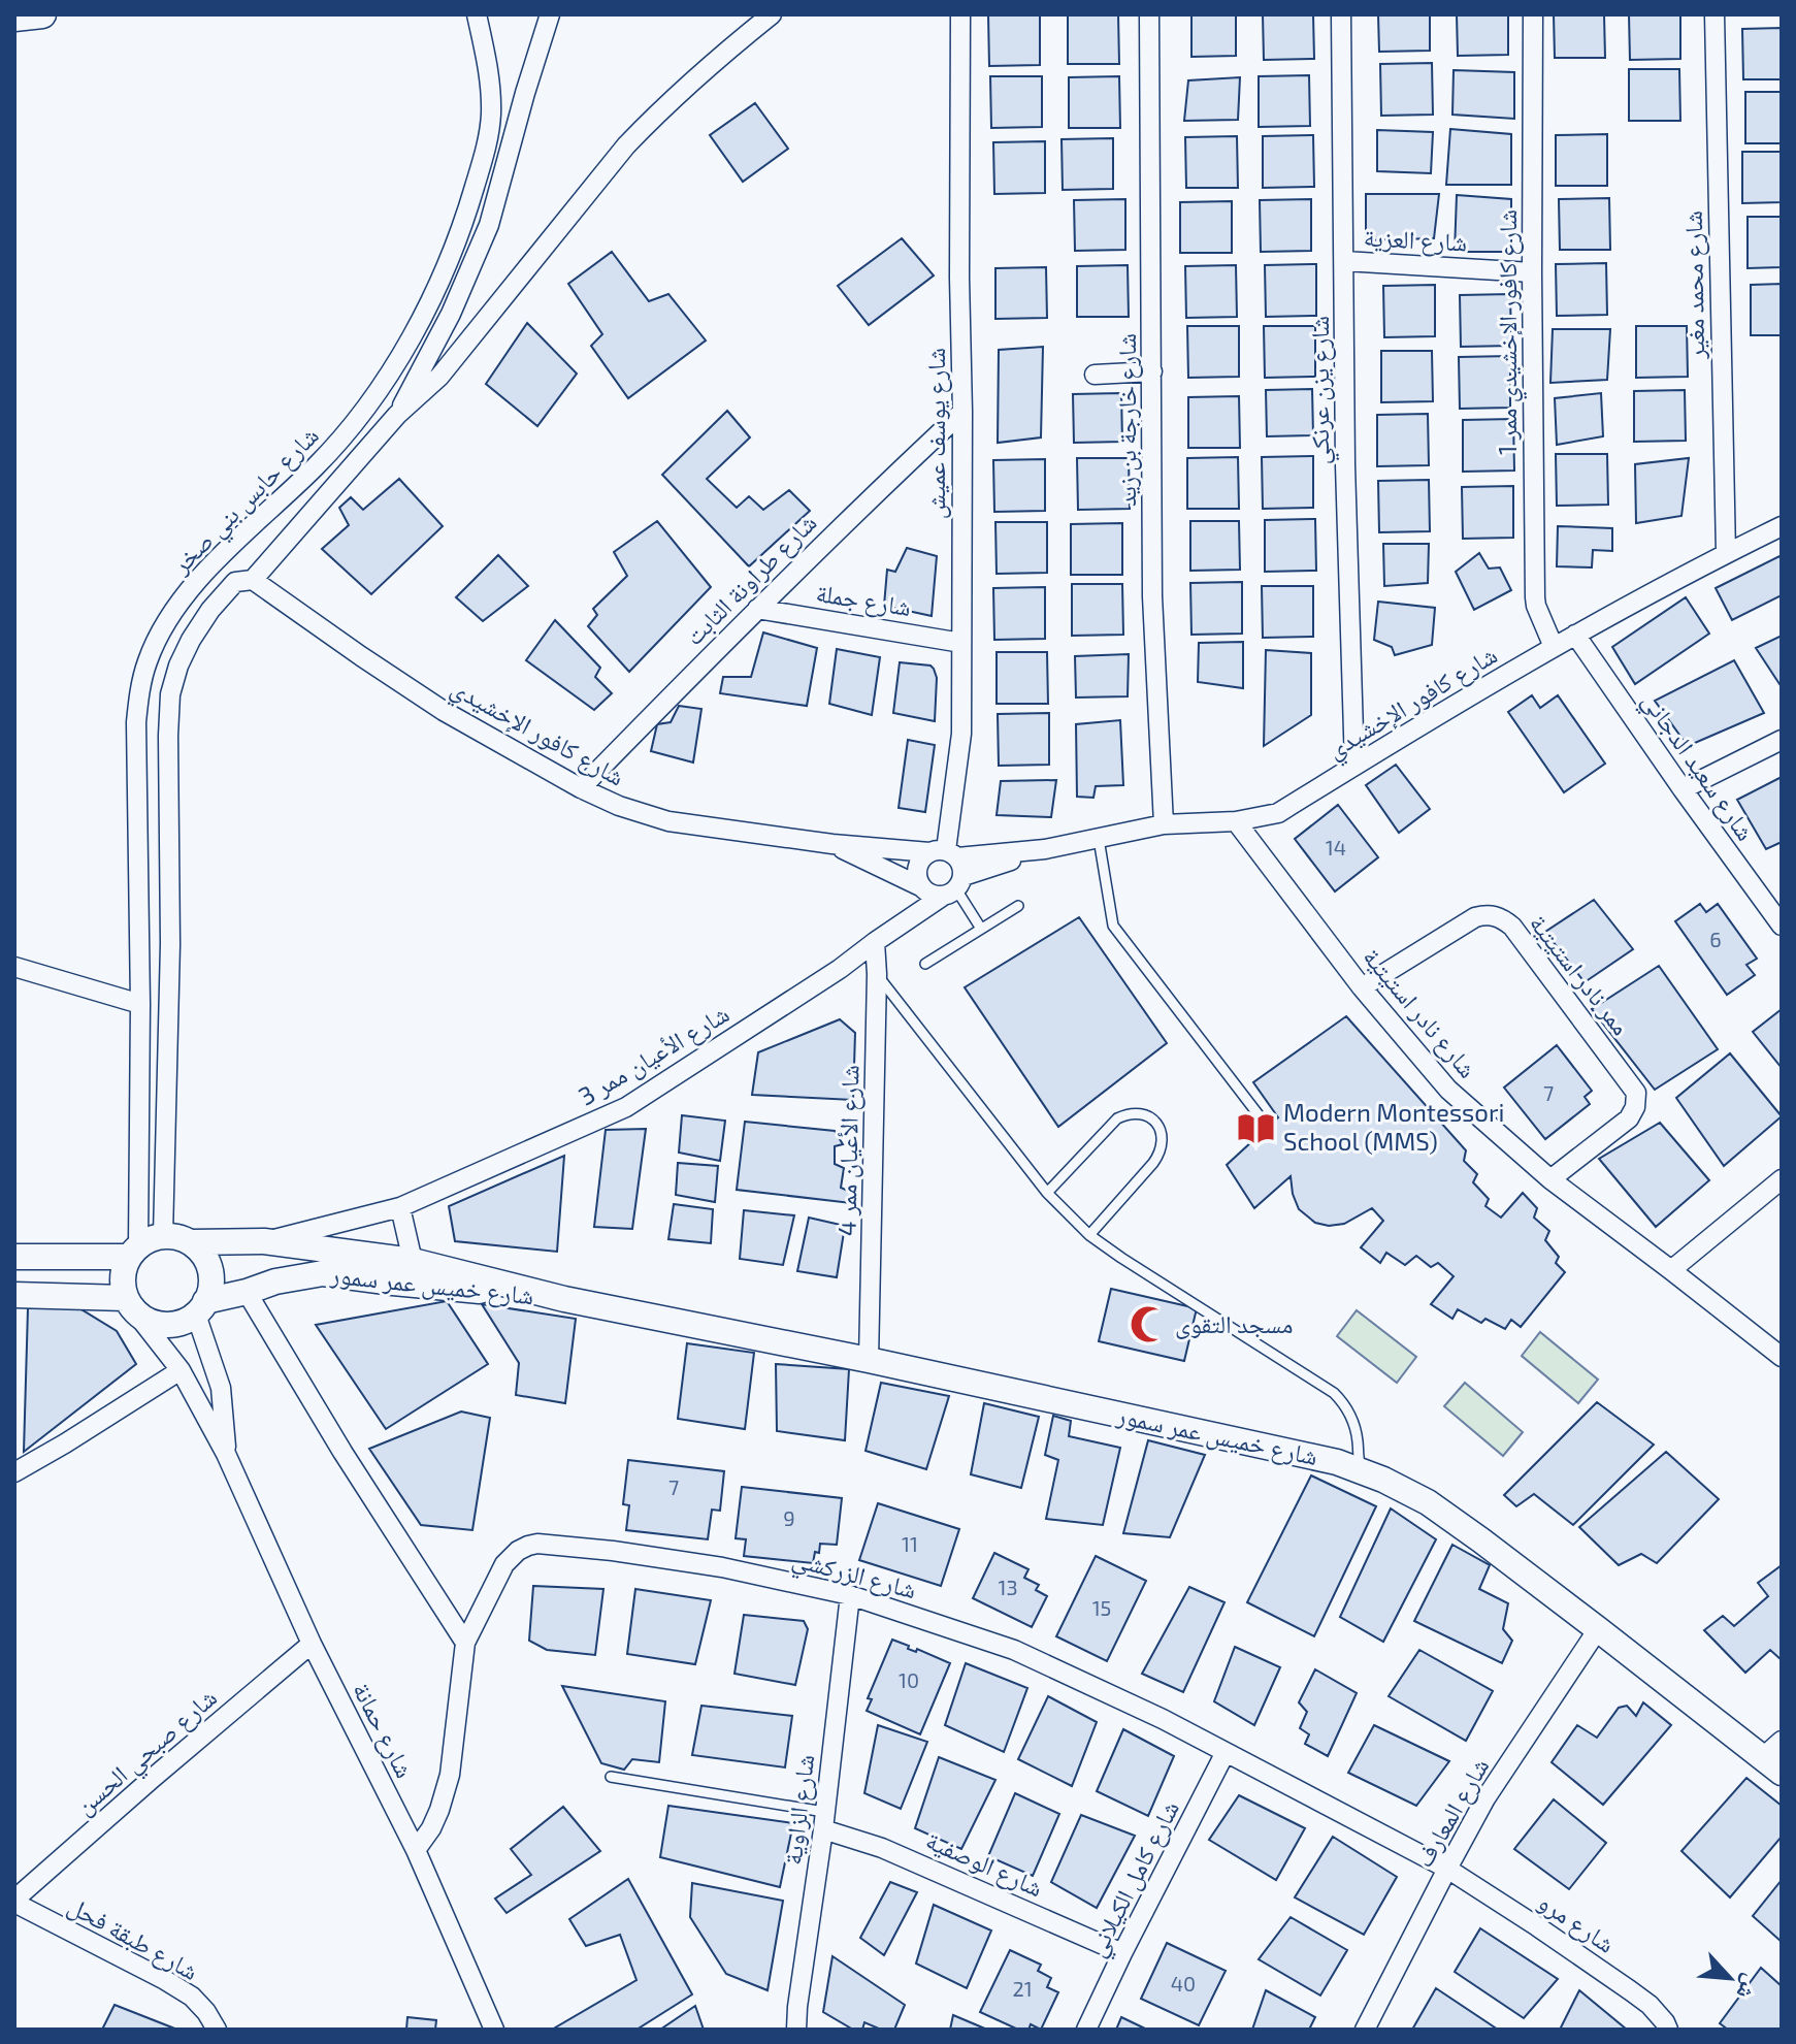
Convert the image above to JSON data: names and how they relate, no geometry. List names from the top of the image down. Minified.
{"streets":{"street":["شارع العزية","شارع محمد مغير","شارع كافور الإخشيدي ممر 1","شارع يزن عرنكي","شارع خارجة بن زيد","شارع يوسف عميش","شارع حابس بني صخر","شارع طراونة الثابت","شارع جملة","شارع كافور الإخشيدي","شارع سعيد الدجاني","ممر نادر استيتية","شارع نادر استيتية","شارع الأعيان ممر 3","شارع الأعيان ممر 4","شارع خميس عمر سمور","شارع الزركشي","شارع حمانة","شارع صبحي الحسن","شارع الزاوية","شارع المعارف","شارع الوصفية","شارع كامل الكيلاني","شارع مرو","شارع طبقة فحل"]},"crossings":[["شارع العزية","شارع كافور الإخشيدي ممر 1"],["شارع العزية","شارع يزن عرنكي"],["شارع محمد مغير","شارع كافور الإخشيدي"],["شارع كافور الإخشيدي ممر 1","شارع كافور الإخشيدي"],["شارع يزن عرنكي","شارع كافور الإخشيدي"],["شارع خارجة بن زيد","شارع كافور الإخشيدي"],["شارع يوسف عميش","شارع طراونة الثابت"],["شارع يوسف عميش","شارع جملة"],["شارع يوسف عميش","شارع كافور الإخشيدي"],["شارع يوسف عميش","شارع الأعيان ممر 3"],["شارع حابس بني صخر","شارع كافور الإخشيدي"],["شارع حابس بني صخر","شارع خميس عمر سمور"],["شارع حابس بني صخر","شارع حمانة"],["شارع طراونة الثابت","شارع جملة"],["شارع طراونة الثابت","شارع كافور الإخشيدي"],["شارع كافور الإخشيدي","شارع سعيد الدجاني"],["شارع كافور الإخشيدي","شارع نادر استيتية"],["شارع كافور الإخشيدي","شارع الأعيان ممر 3"],["ممر نادر استيتية","شارع نادر استيتية"],["شارع الأعيان ممر 3","شارع الأعيان ممر 4"],["شارع الأعيان ممر 3","شارع خميس عمر سمور"],["شارع الأعيان ممر 4","شارع خميس عمر سمور"],["شارع خميس عمر سمور","شارع حمانة"],["شارع خميس عمر سمور","شارع المعارف"],["شارع الزركشي","شارع حمانة"],["شارع الزركشي","شارع الزاوية"],["شارع الزركشي","شارع المعارف"],["شارع الزركشي","شارع كامل الكيلاني"],["شارع الزركشي","شارع مرو"],["شارع حمانة","شارع صبحي الحسن"],["شارع صبحي الحسن","شارع طبقة فحل"],["شارع الزاوية","شارع الوصفية"],["شارع المعارف","شارع مرو"],["شارع الوصفية","شارع كامل الكيلاني"]],"places":{"library":["Modern Montessori School (MMS)"],"mosque":["مسجد التقوى"]},"house_numbers":["14","6","7","7","9","11","13","15","10","40","21"],"north":"bottom right"}
